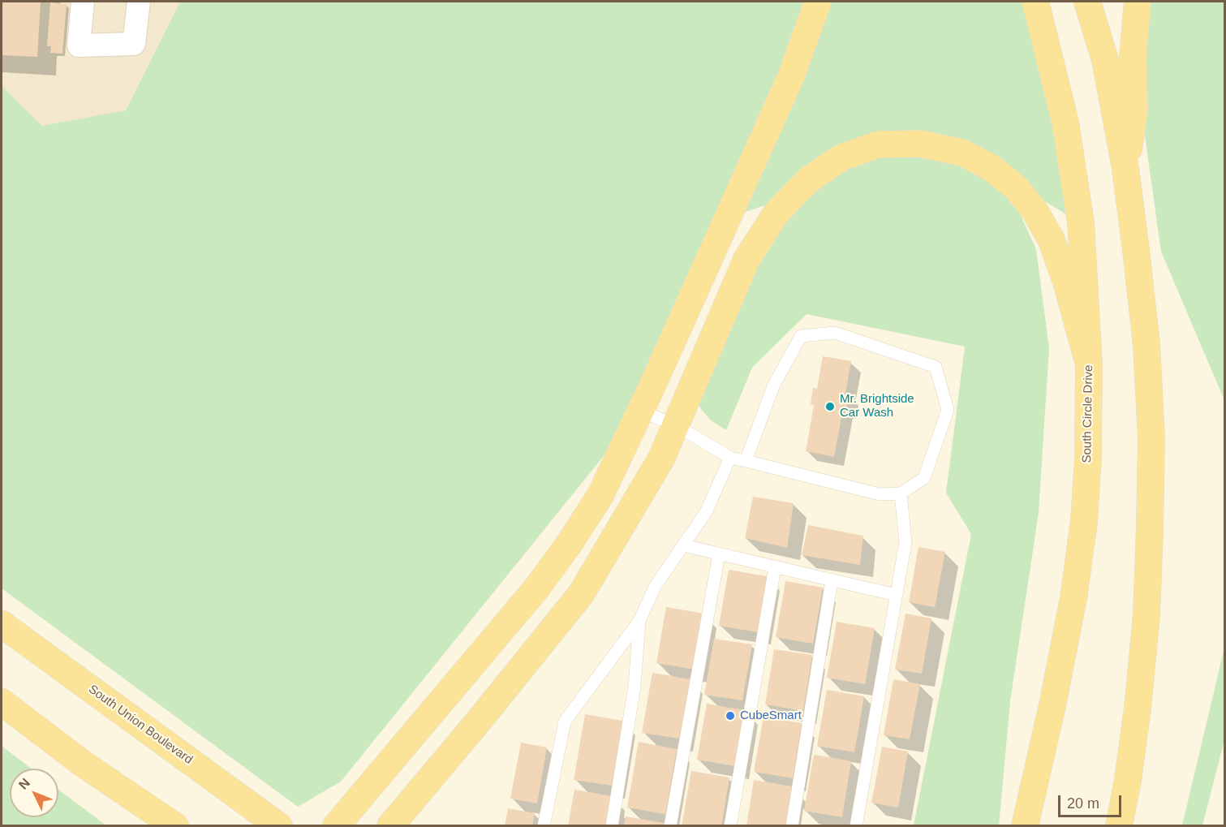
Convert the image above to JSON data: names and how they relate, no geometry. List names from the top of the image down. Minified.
{"streets":{"main road":["South Circle Drive","South Union Boulevard"]},"places":["Mr. Brightside Car Wash","CubeSmart"],"scale_bar":"20 m","north":"top left"}
